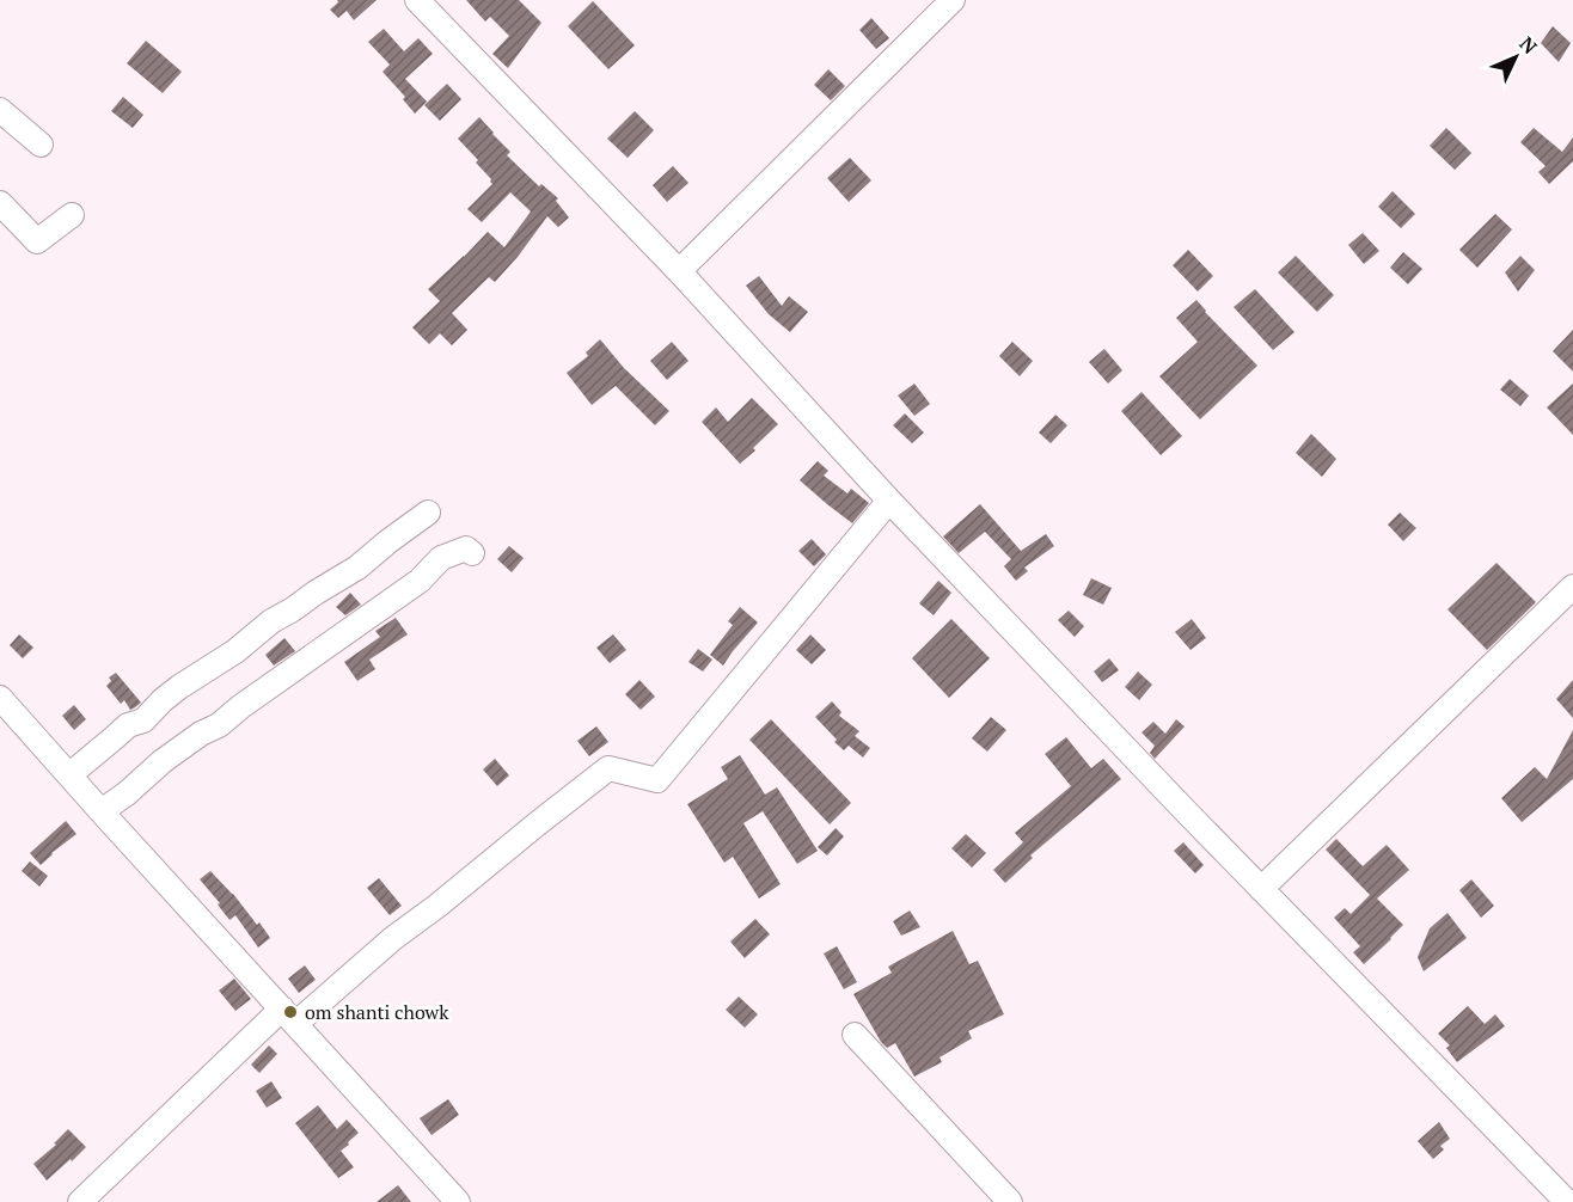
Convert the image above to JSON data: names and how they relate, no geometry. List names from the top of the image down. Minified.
{"places":["om shanti chowk"],"north":"top right"}
